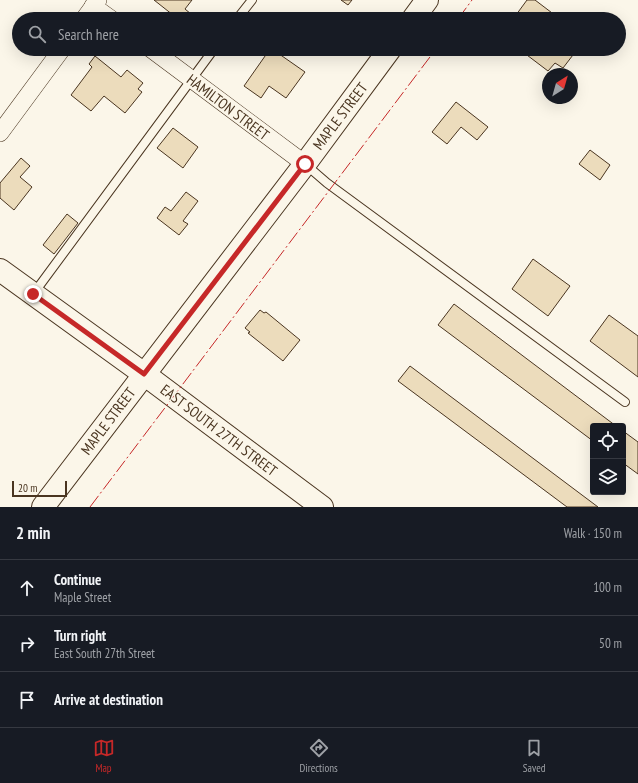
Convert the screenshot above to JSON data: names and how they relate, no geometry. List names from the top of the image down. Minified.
{"streets":{"main road":["MAPLE STREET","EAST SOUTH 27TH STREET"],"street":["HAMILTON STREET"]},"crossings":[["HAMILTON STREET","MAPLE STREET"],["MAPLE STREET","EAST SOUTH 27TH STREET"]],"scale_bar":"20 m","north":"top right","page":{"search":"Search here","scale":"20 m","heading":["2 min","Walk · 150 m"],"list":[["Continue","Maple Street","100 m"],["Turn right","East South 27th Street","50 m"],"Arrive at destination"],"nav":["Map","Directions","Saved"]}}
